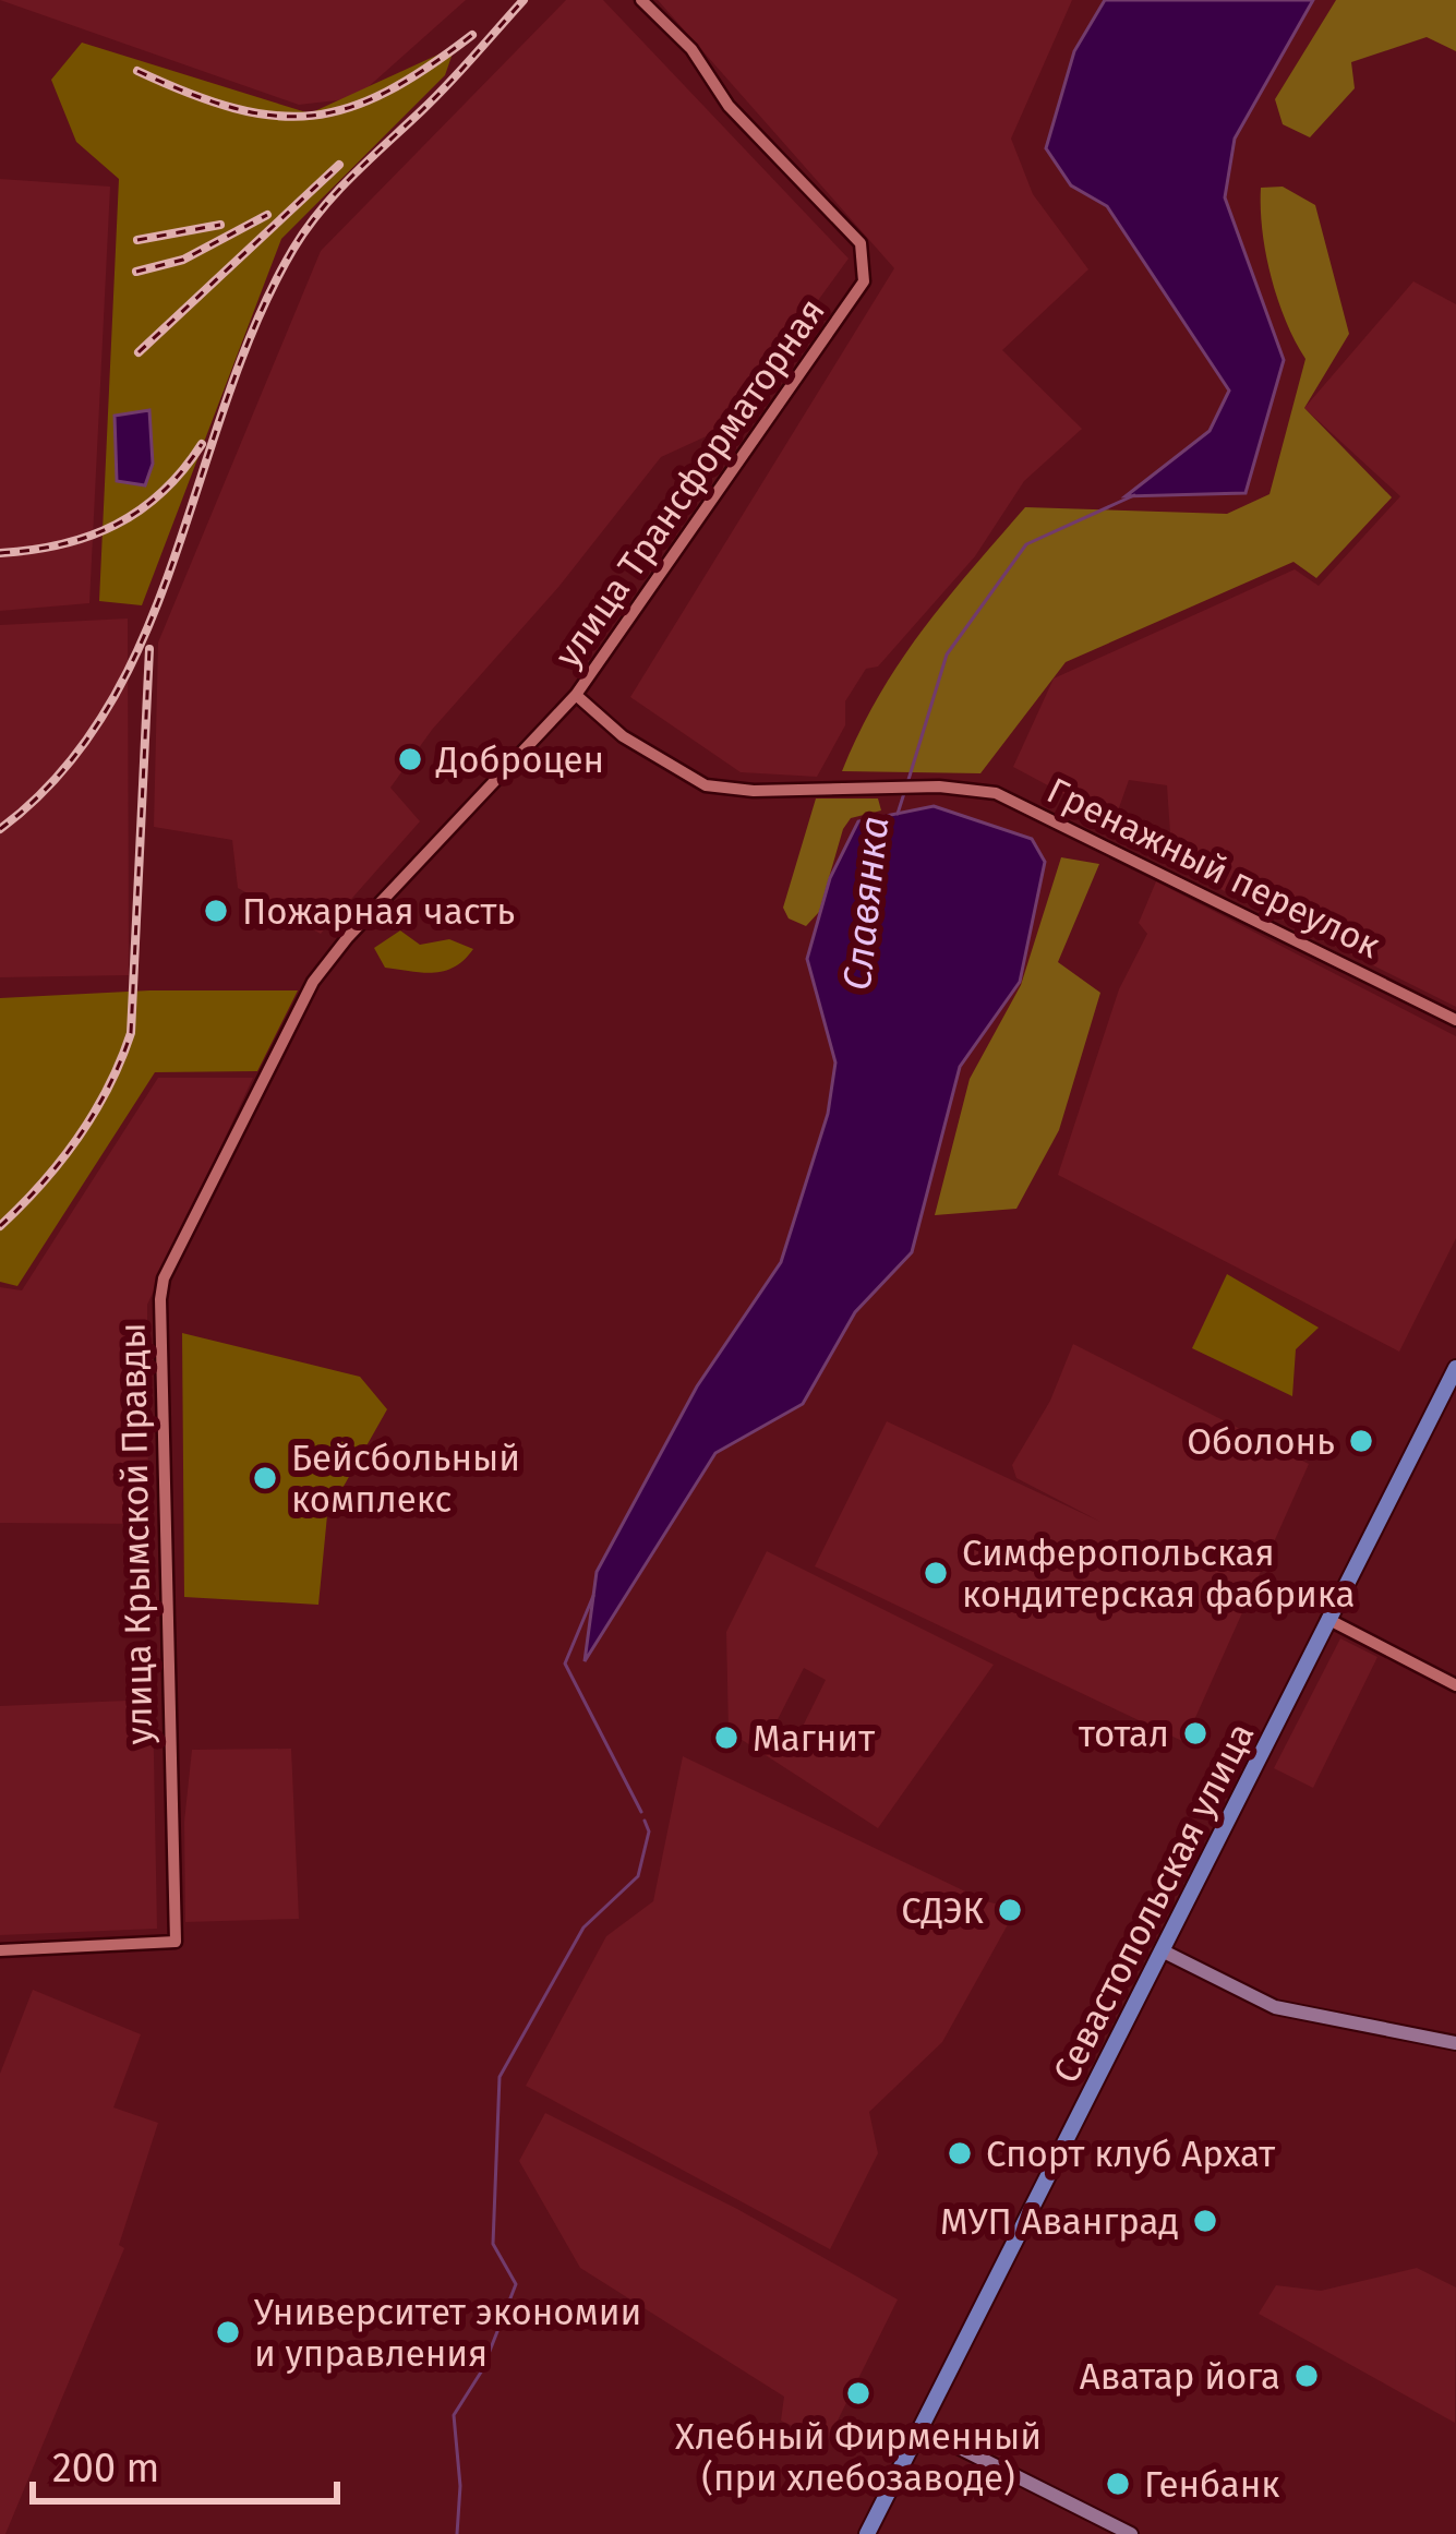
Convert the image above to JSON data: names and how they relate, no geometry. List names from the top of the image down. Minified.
{"streets":{"main road":["Севастопольская улица"],"street":["улица Трансформаторная","Гренажный переулок","улица Крымской Правды"]},"crossings":[["улица Трансформаторная","Гренажный переулок"],["улица Трансформаторная","улица Крымской Правды"],["Гренажный переулок","улица Крымской Правды"]],"water":["Славянка"],"places":["Доброцен","Пожарная часть","Оболонь","Бейсбольный комплекс","Симферопольская кондитерская фабрика","тотал","Магнит","СДЭК","Спорт клуб Архат","МУП Аванград","Университет экономии и управления","Аватар йога","Хлебный Фирменный (при хлебозаводе)","Генбанк"],"scale_bar":"200 m"}
